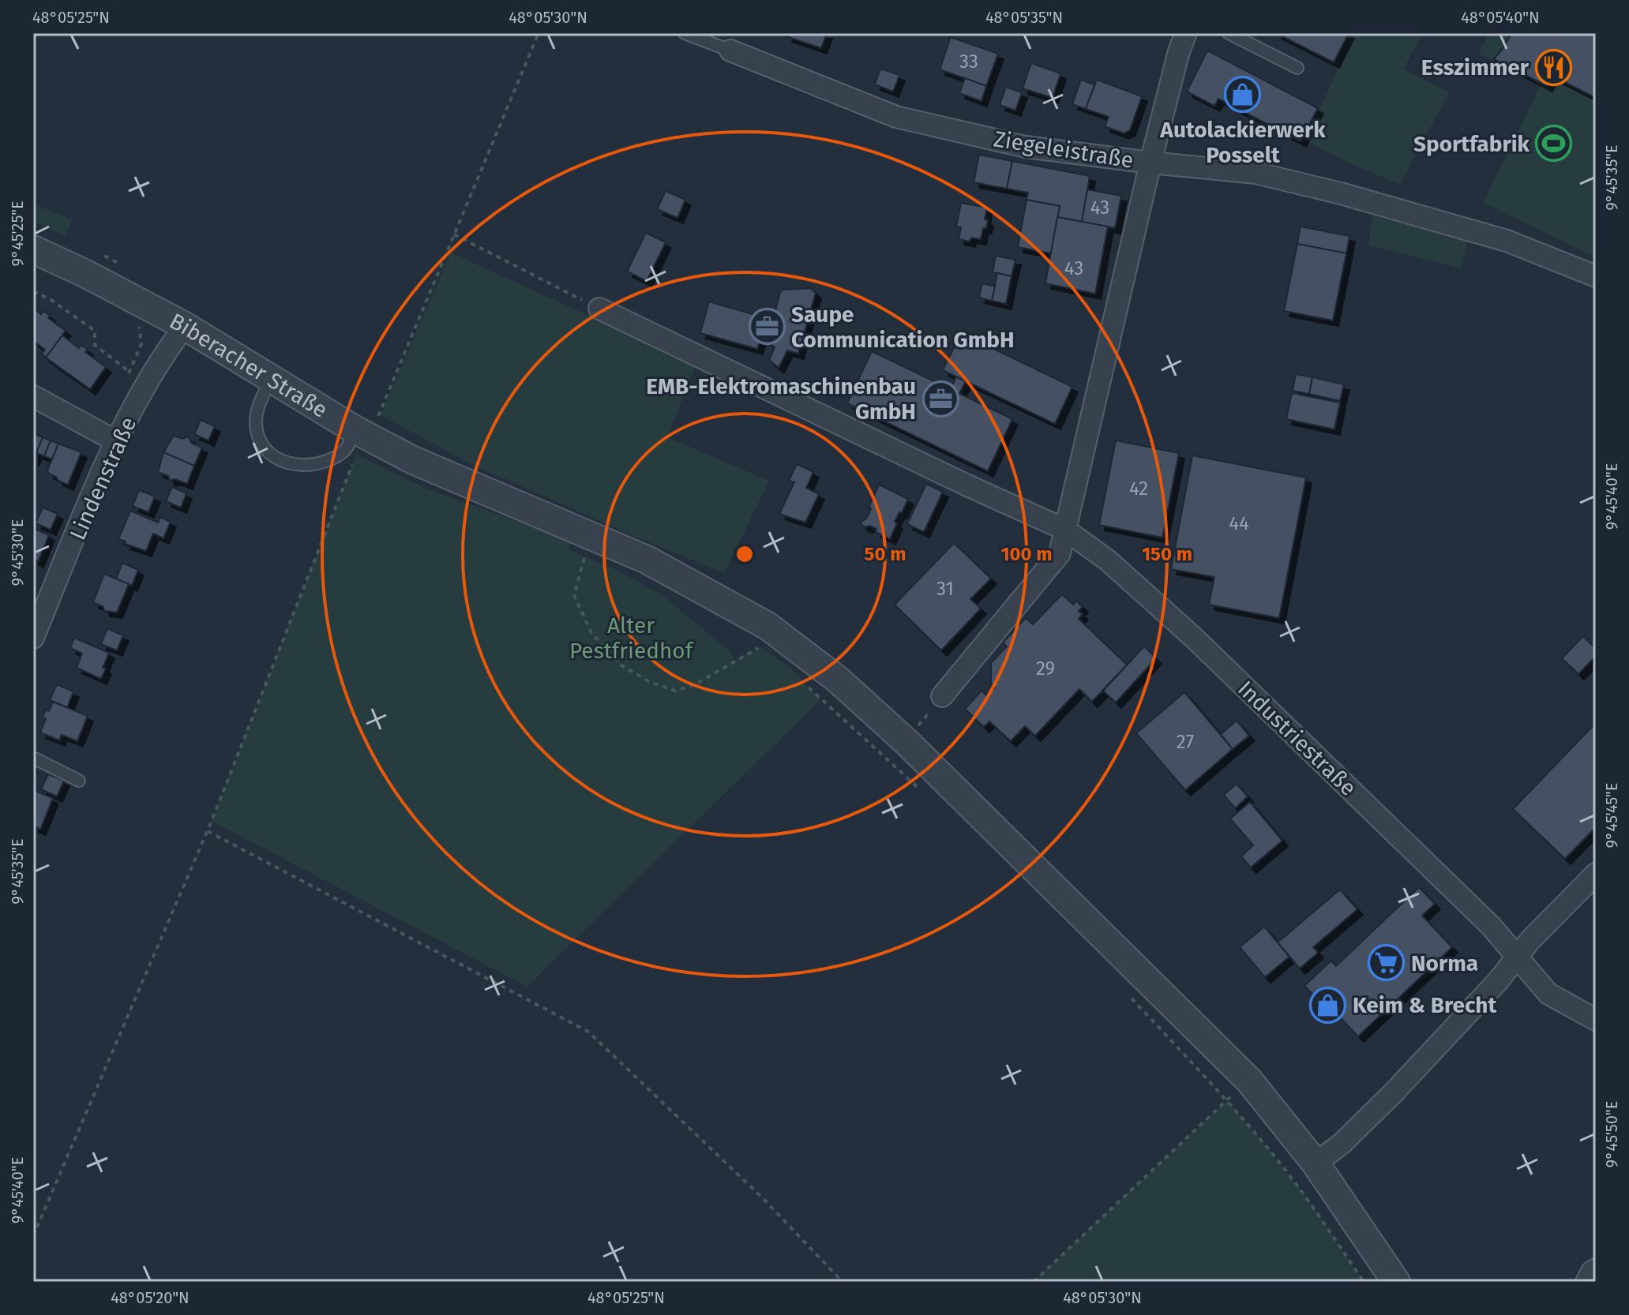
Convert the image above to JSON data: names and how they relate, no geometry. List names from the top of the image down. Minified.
{"streets":{"street":["Ziegeleistraße","Biberacher Straße","Lindenstraße","Industriestraße"]},"crossings":[["Biberacher Straße","Lindenstraße"]],"parks":["Alter Pestfriedhof"],"places":{"restaurant":["Esszimmer"],"shop":["Autolackierwerk Posselt","Keim & Brecht"],"sports":["Sportfabrik"],"office":["Saupe Communication GmbH","EMB-Elektromaschinenbau GmbH"],"supermarket":["Norma"]},"house_numbers":["33","43","43","42","44","31","29","27"],"coordinates":["48°05'25\"N","48°05'30\"N","48°05'35\"N","48°05'40\"N","9°45'35\"E","9°45'25\"E","9°45'40\"E","9°45'30\"E","9°45'45\"E","9°45'50\"E","48°05'20\"N"],"rings":["50 m","100 m","150 m"]}
